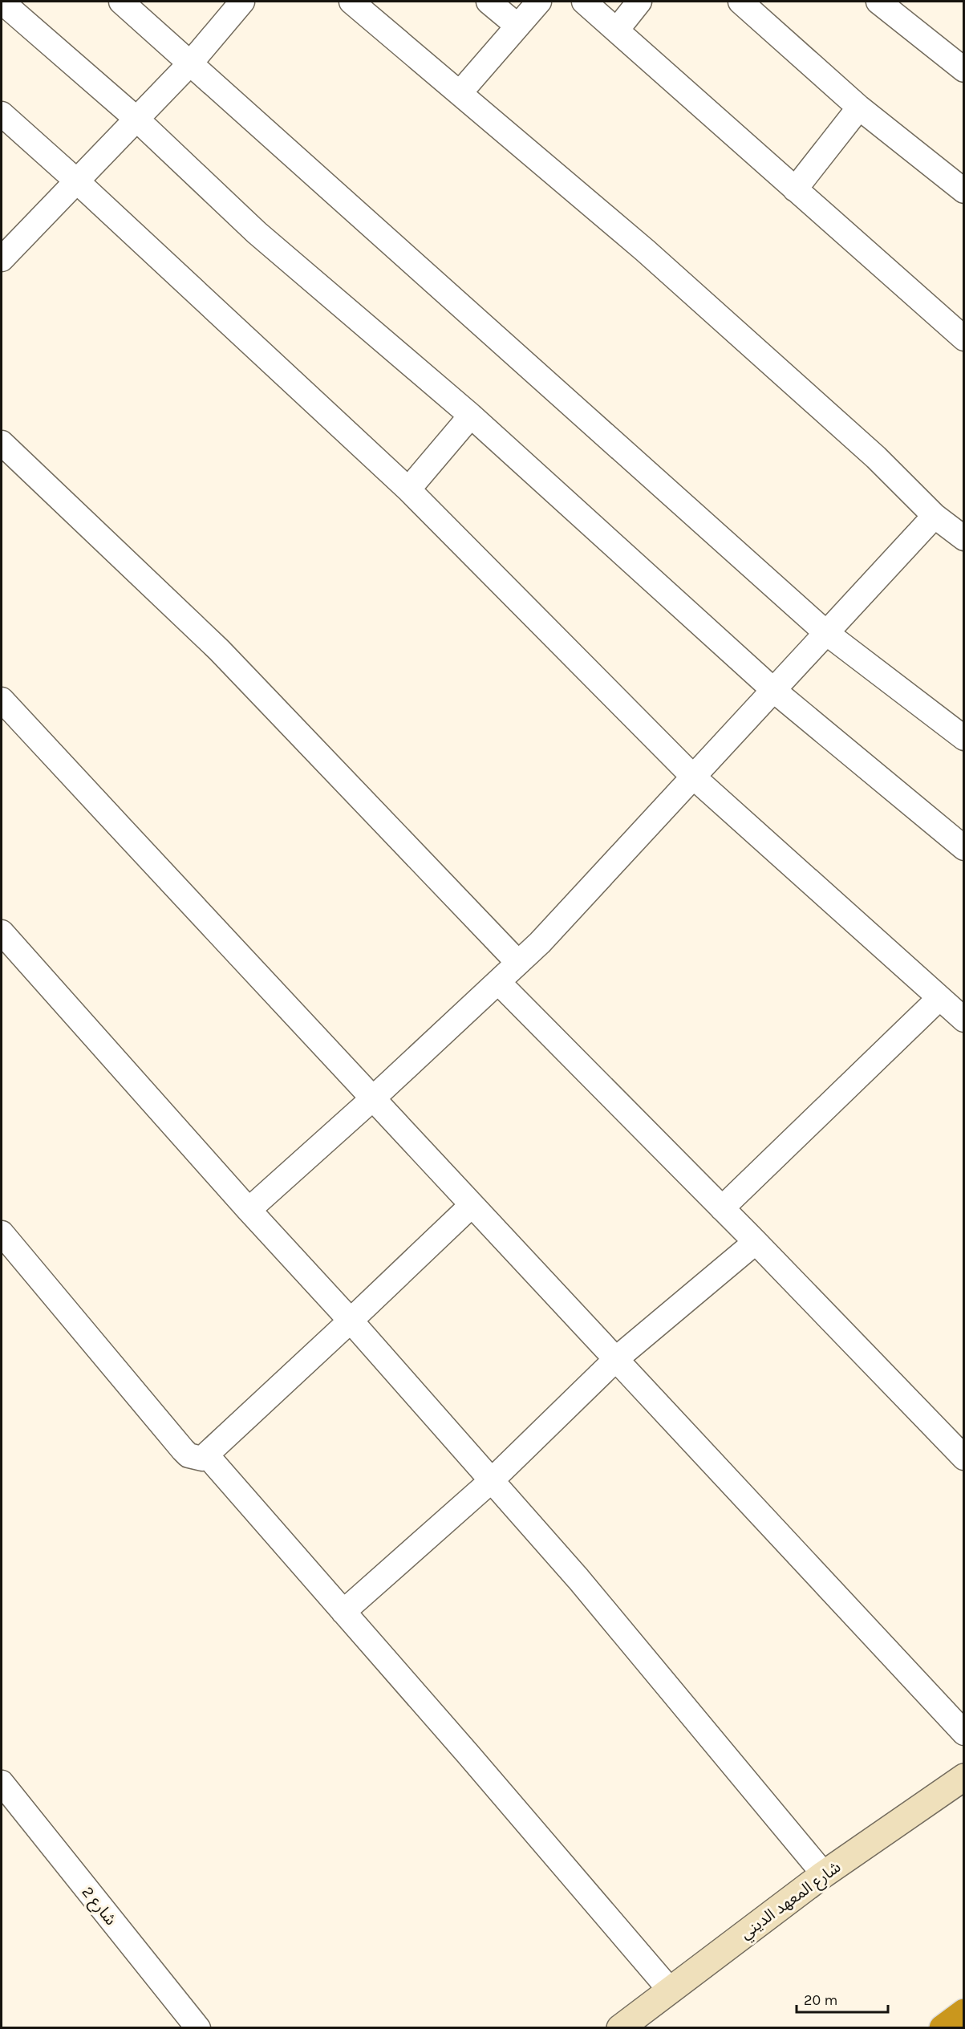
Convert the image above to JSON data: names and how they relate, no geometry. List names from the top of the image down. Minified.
{"streets":{"street":["شارع المعهد الديني","شارع 2"]},"scale_bar":"20 m"}
